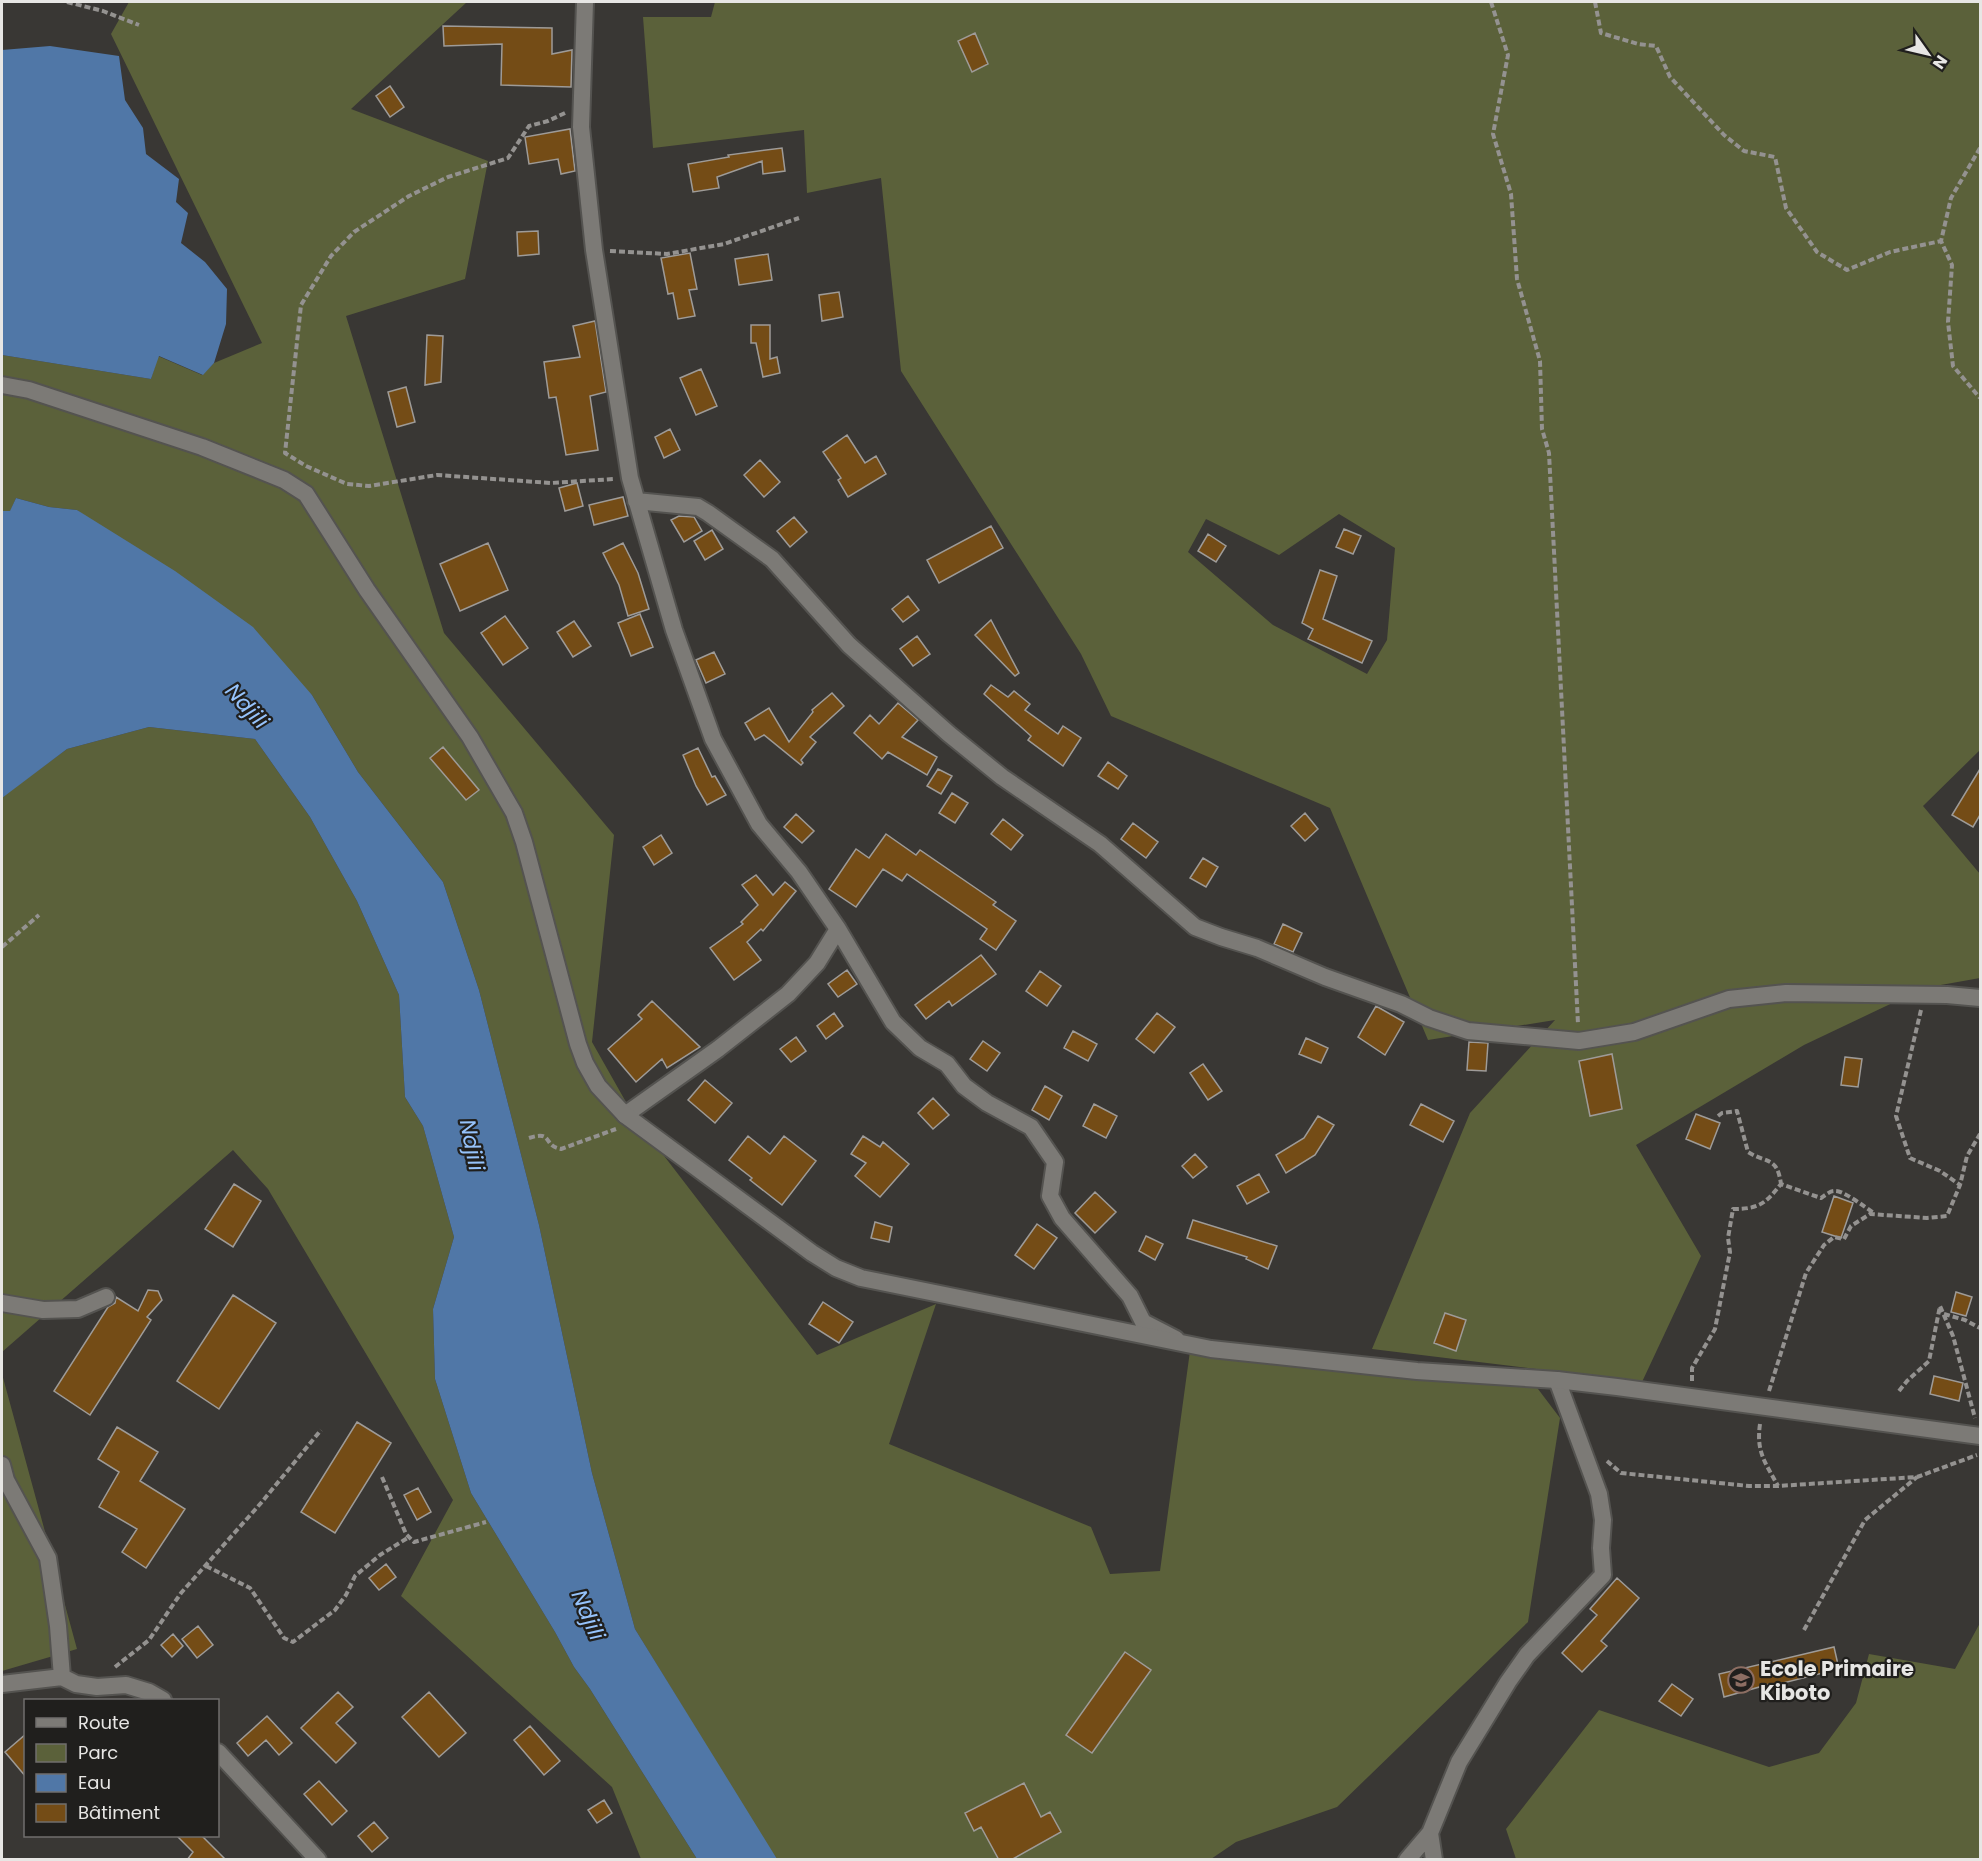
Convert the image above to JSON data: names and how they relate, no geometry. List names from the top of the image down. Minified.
{"water":["Ndjili"],"places":{"school or university":["Ecole Primaire Kiboto"]},"legend":["Route","Parc","Eau","Bâtiment"],"north":"bottom right"}
